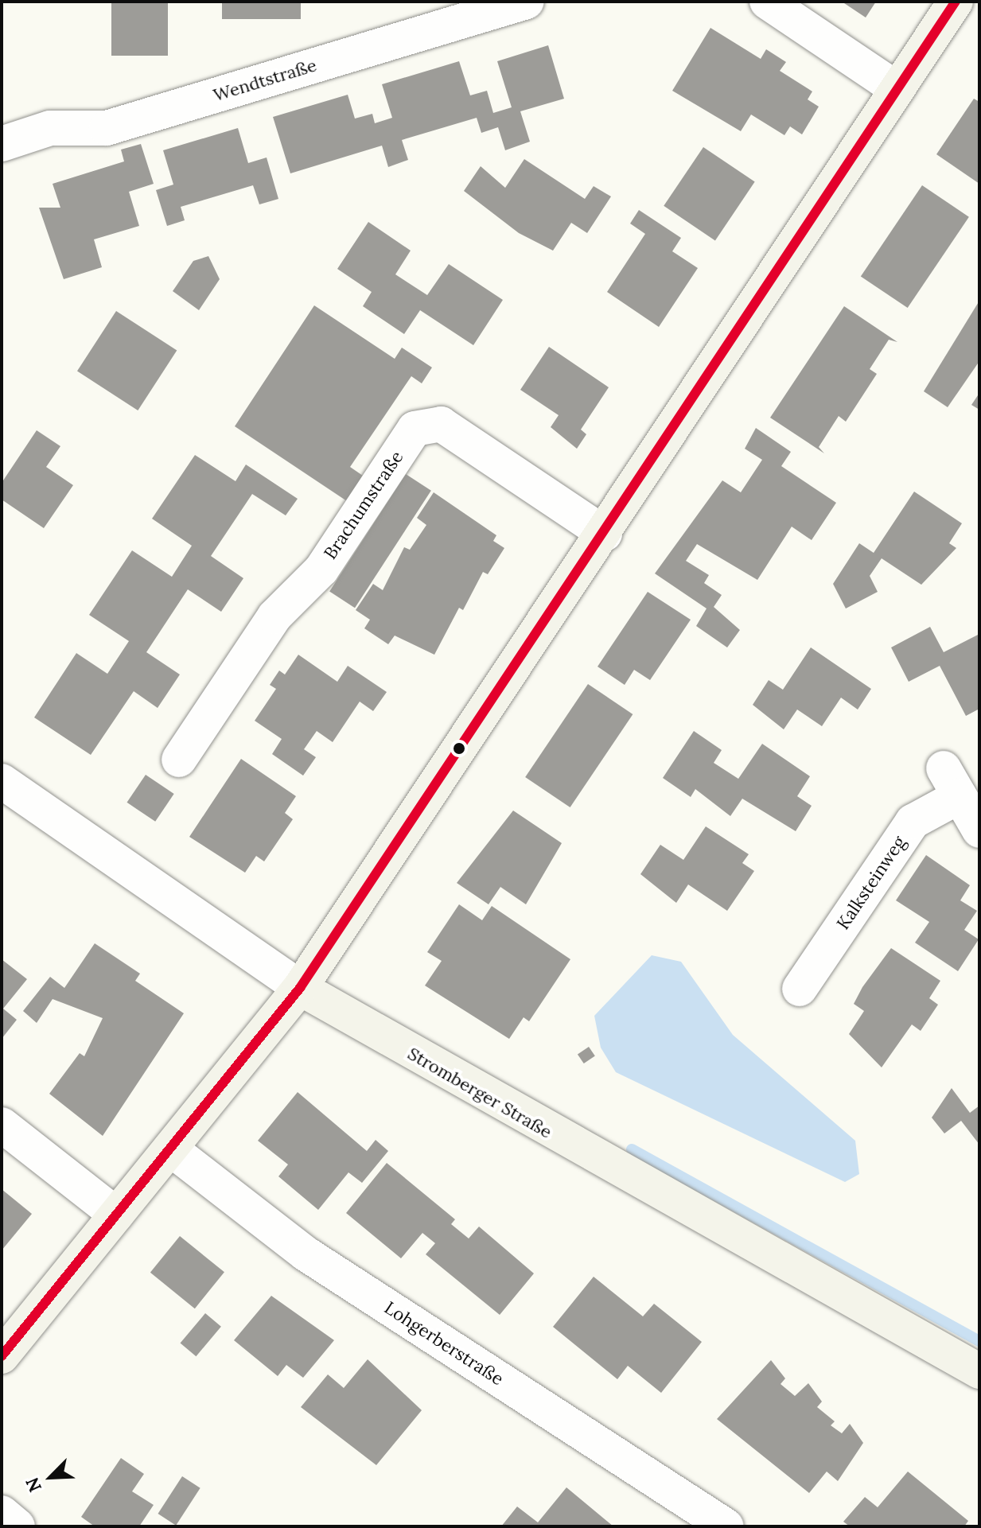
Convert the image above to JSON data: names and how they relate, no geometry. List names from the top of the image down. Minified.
{"streets":{"main road":["Stromberger Straße"],"street":["Wendtstraße","Brachumstraße","Kalksteinweg","Lohgerberstraße"]},"north":"bottom left"}
